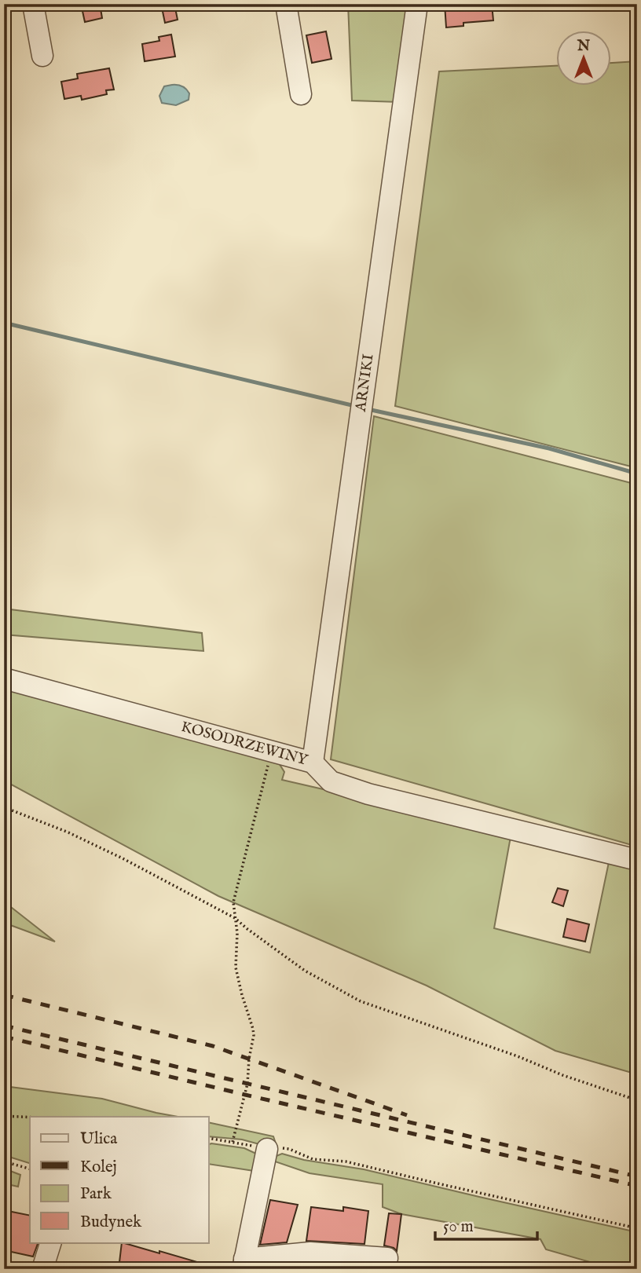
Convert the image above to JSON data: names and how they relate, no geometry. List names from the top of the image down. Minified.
{"streets":{"street":["ARNIKI","KOSODRZEWINY"]},"crossings":[["ARNIKI","KOSODRZEWINY"]],"legend":["Ulica","Kolej","Park","Budynek"],"scale_bar":"50 m","north":"top"}
